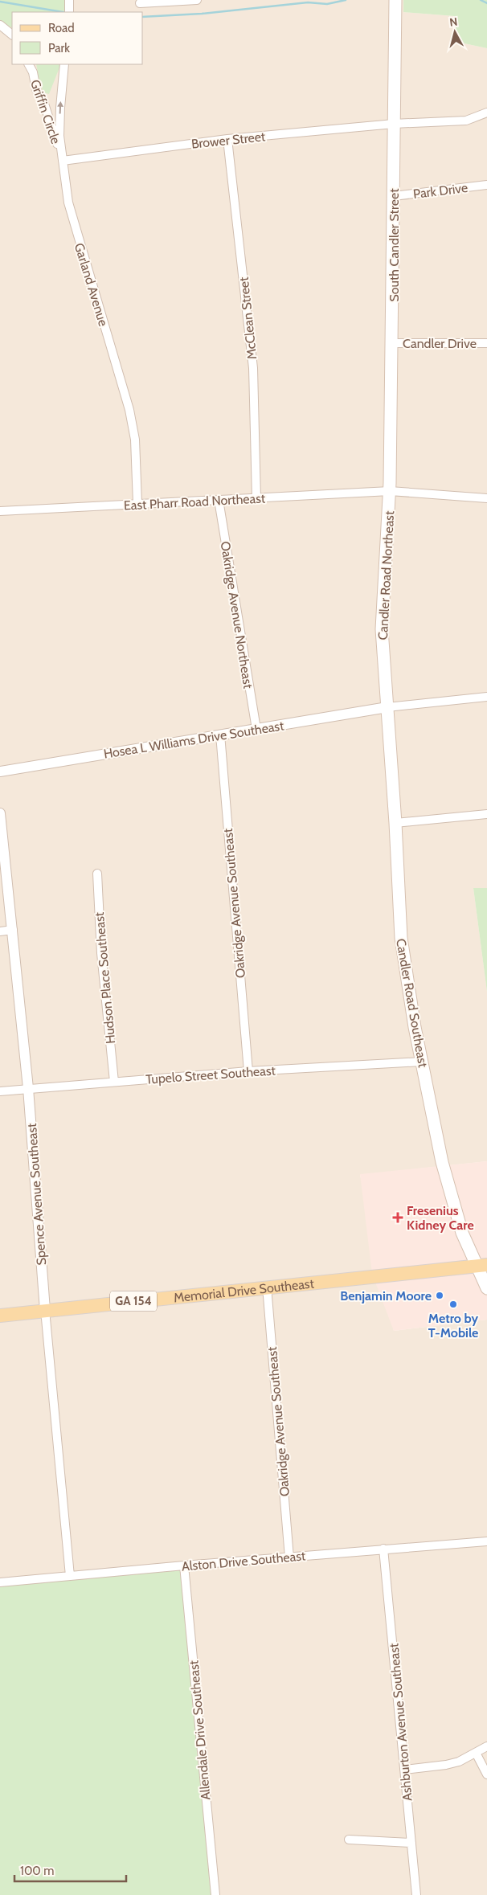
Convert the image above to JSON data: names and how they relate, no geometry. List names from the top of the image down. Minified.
{"streets":{"main road":["South Candler Street","Candler Road Northeast","Candler Road Southeast","Memorial Drive Southeast","GA 154"],"street":["Griffin Circle","Brower Street","Park Drive","Garland Avenue","McClean Street","Candler Drive","East Pharr Road Northeast","Oakridge Avenue Northeast","Hosea L Williams Drive Southeast","Oakridge Avenue Southeast","Hudson Place Southeast","Tupelo Street Southeast","Spence Avenue Southeast","Alston Drive Southeast","Ashburton Avenue Southeast","Allendale Drive Southeast"]},"crossings":[["Griffin Circle","Brower Street"],["Griffin Circle","Garland Avenue"],["Brower Street","South Candler Street"],["Brower Street","Garland Avenue"],["Brower Street","McClean Street"],["Park Drive","South Candler Street"],["South Candler Street","Candler Drive"],["South Candler Street","East Pharr Road Northeast"],["South Candler Street","Candler Road Northeast"],["Garland Avenue","East Pharr Road Northeast"],["McClean Street","East Pharr Road Northeast"],["East Pharr Road Northeast","Candler Road Northeast"],["East Pharr Road Northeast","Oakridge Avenue Northeast"],["Candler Road Northeast","Hosea L Williams Drive Southeast"],["Candler Road Northeast","Candler Road Southeast"],["Oakridge Avenue Northeast","Hosea L Williams Drive Southeast"],["Hosea L Williams Drive Southeast","Oakridge Avenue Southeast"],["Hosea L Williams Drive Southeast","Candler Road Southeast"],["Oakridge Avenue Southeast","Tupelo Street Southeast"],["Oakridge Avenue Southeast","Memorial Drive Southeast"],["Oakridge Avenue Southeast","Alston Drive Southeast"],["Hudson Place Southeast","Tupelo Street Southeast"],["Candler Road Southeast","Tupelo Street Southeast"],["Candler Road Southeast","Memorial Drive Southeast"],["Tupelo Street Southeast","Spence Avenue Southeast"],["Spence Avenue Southeast","Memorial Drive Southeast"],["Spence Avenue Southeast","Alston Drive Southeast"],["Alston Drive Southeast","Ashburton Avenue Southeast"],["Alston Drive Southeast","Allendale Drive Southeast"]],"places":{"health":["Fresenius Kidney Care"],"other":["Benjamin Moore","Metro by T-Mobile"]},"legend":["Road","Park"],"scale_bar":"100 m","north":"top"}
